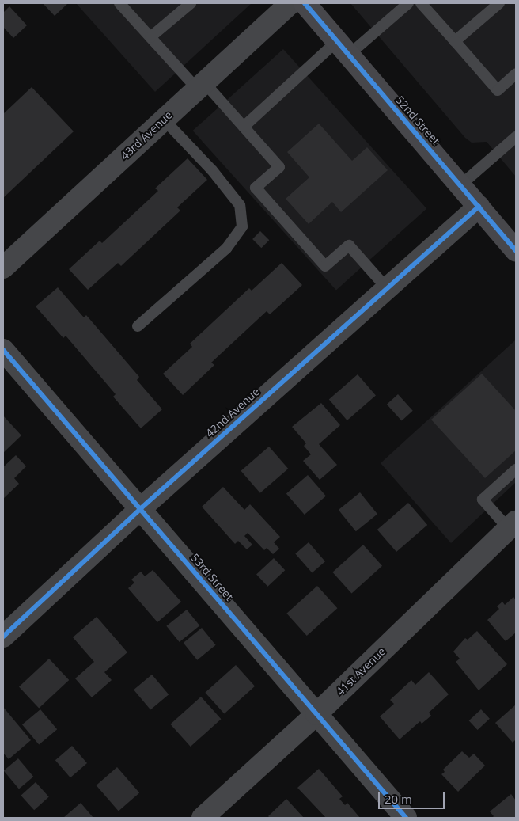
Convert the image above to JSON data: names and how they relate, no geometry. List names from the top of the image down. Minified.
{"streets":{"main road":["52nd Street"],"street":["43rd Avenue","42nd Avenue","53rd Street","41st Avenue"]},"crossings":[["52nd Street","42nd Avenue"],["42nd Avenue","53rd Street"],["53rd Street","41st Avenue"]],"scale_bar":"20 m"}
